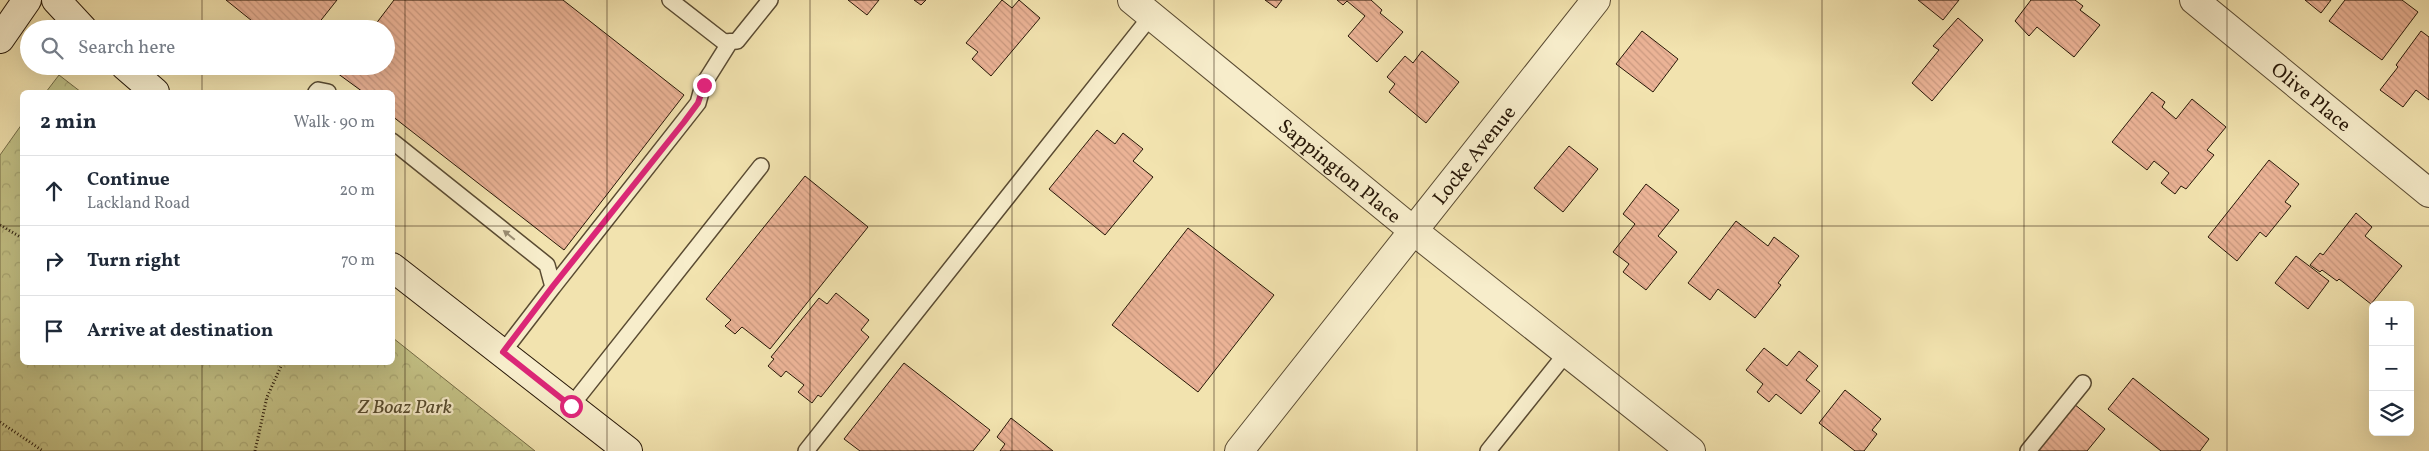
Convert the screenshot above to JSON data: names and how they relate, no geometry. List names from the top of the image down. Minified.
{"streets":{"street":["Olive Place","Locke Avenue","Sappington Place"]},"crossings":[["Locke Avenue","Sappington Place"]],"parks":["Z Boaz Park"],"page":{"search":"Search here","heading":["2 min","Walk · 90 m"],"list":[["Continue","Lackland Road","20 m"],["Turn right","70 m"],"Arrive at destination"],"map_buttons":["+","−"]}}
